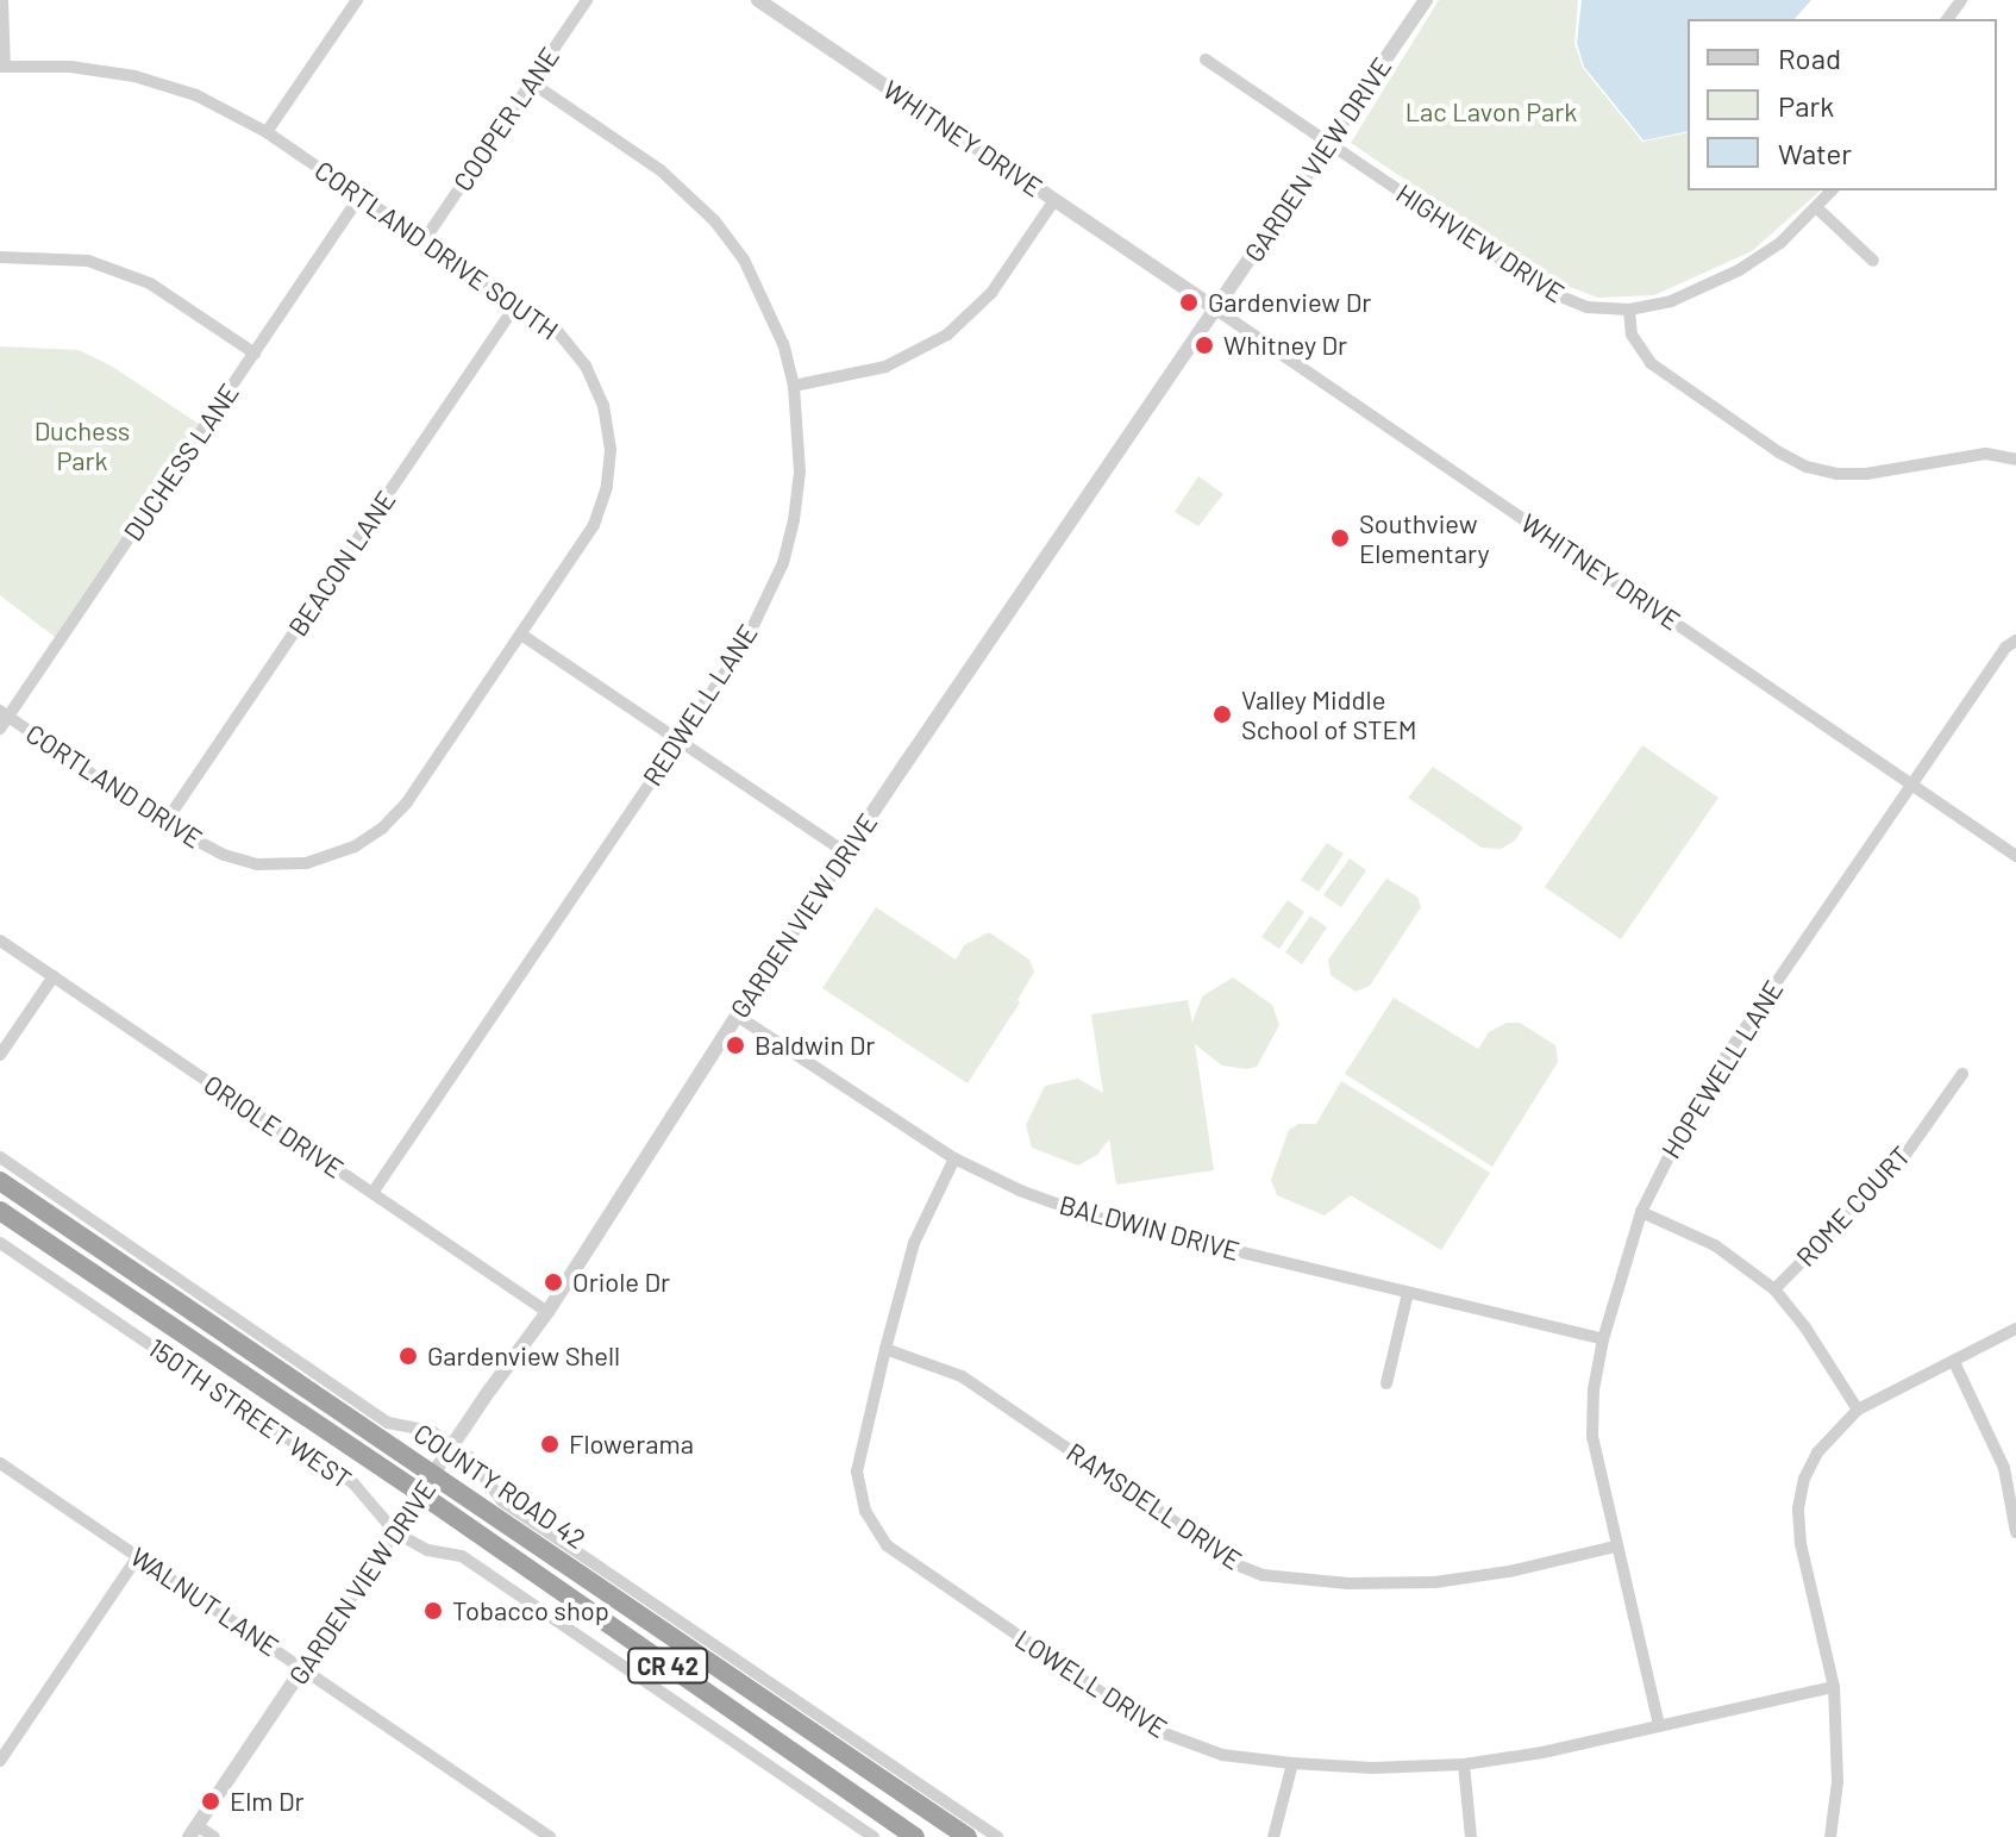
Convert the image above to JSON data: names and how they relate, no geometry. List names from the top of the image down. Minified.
{"streets":{"highway":["COUNTY ROAD 42","CR 42"],"street":["COOPER LANE","WHITNEY DRIVE","GARDEN VIEW DRIVE","HIGHVIEW DRIVE","CORTLAND DRIVE SOUTH","DUCHESS LANE","BEACON LANE","REDWELL LANE","CORTLAND DRIVE","HOPEWELL LANE","ORIOLE DRIVE","ROME COURT","BALDWIN DRIVE","150TH STREET WEST","RAMSDELL DRIVE","WALNUT LANE","LOWELL DRIVE"]},"crossings":[["COOPER LANE","CORTLAND DRIVE SOUTH"],["COOPER LANE","REDWELL LANE"],["WHITNEY DRIVE","GARDEN VIEW DRIVE"],["WHITNEY DRIVE","HOPEWELL LANE"],["GARDEN VIEW DRIVE","HIGHVIEW DRIVE"],["GARDEN VIEW DRIVE","ORIOLE DRIVE"],["GARDEN VIEW DRIVE","BALDWIN DRIVE"],["GARDEN VIEW DRIVE","150TH STREET WEST"],["GARDEN VIEW DRIVE","COUNTY ROAD 42"],["GARDEN VIEW DRIVE","WALNUT LANE"],["CORTLAND DRIVE SOUTH","DUCHESS LANE"],["CORTLAND DRIVE SOUTH","BEACON LANE"],["CORTLAND DRIVE SOUTH","CORTLAND DRIVE"],["DUCHESS LANE","CORTLAND DRIVE"],["BEACON LANE","CORTLAND DRIVE"],["REDWELL LANE","ORIOLE DRIVE"],["HOPEWELL LANE","BALDWIN DRIVE"],["HOPEWELL LANE","RAMSDELL DRIVE"],["HOPEWELL LANE","LOWELL DRIVE"],["BALDWIN DRIVE","LOWELL DRIVE"],["RAMSDELL DRIVE","LOWELL DRIVE"]],"parks":["Lac Lavon Park","Duchess Park"],"places":["Gardenview Dr","Whitney Dr","Southview Elementary","Valley Middle School of STEM","Baldwin Dr","Oriole Dr","Gardenview Shell","Flowerama","Tobacco shop","Elm Dr"],"legend":["Road","Park","Water"]}
